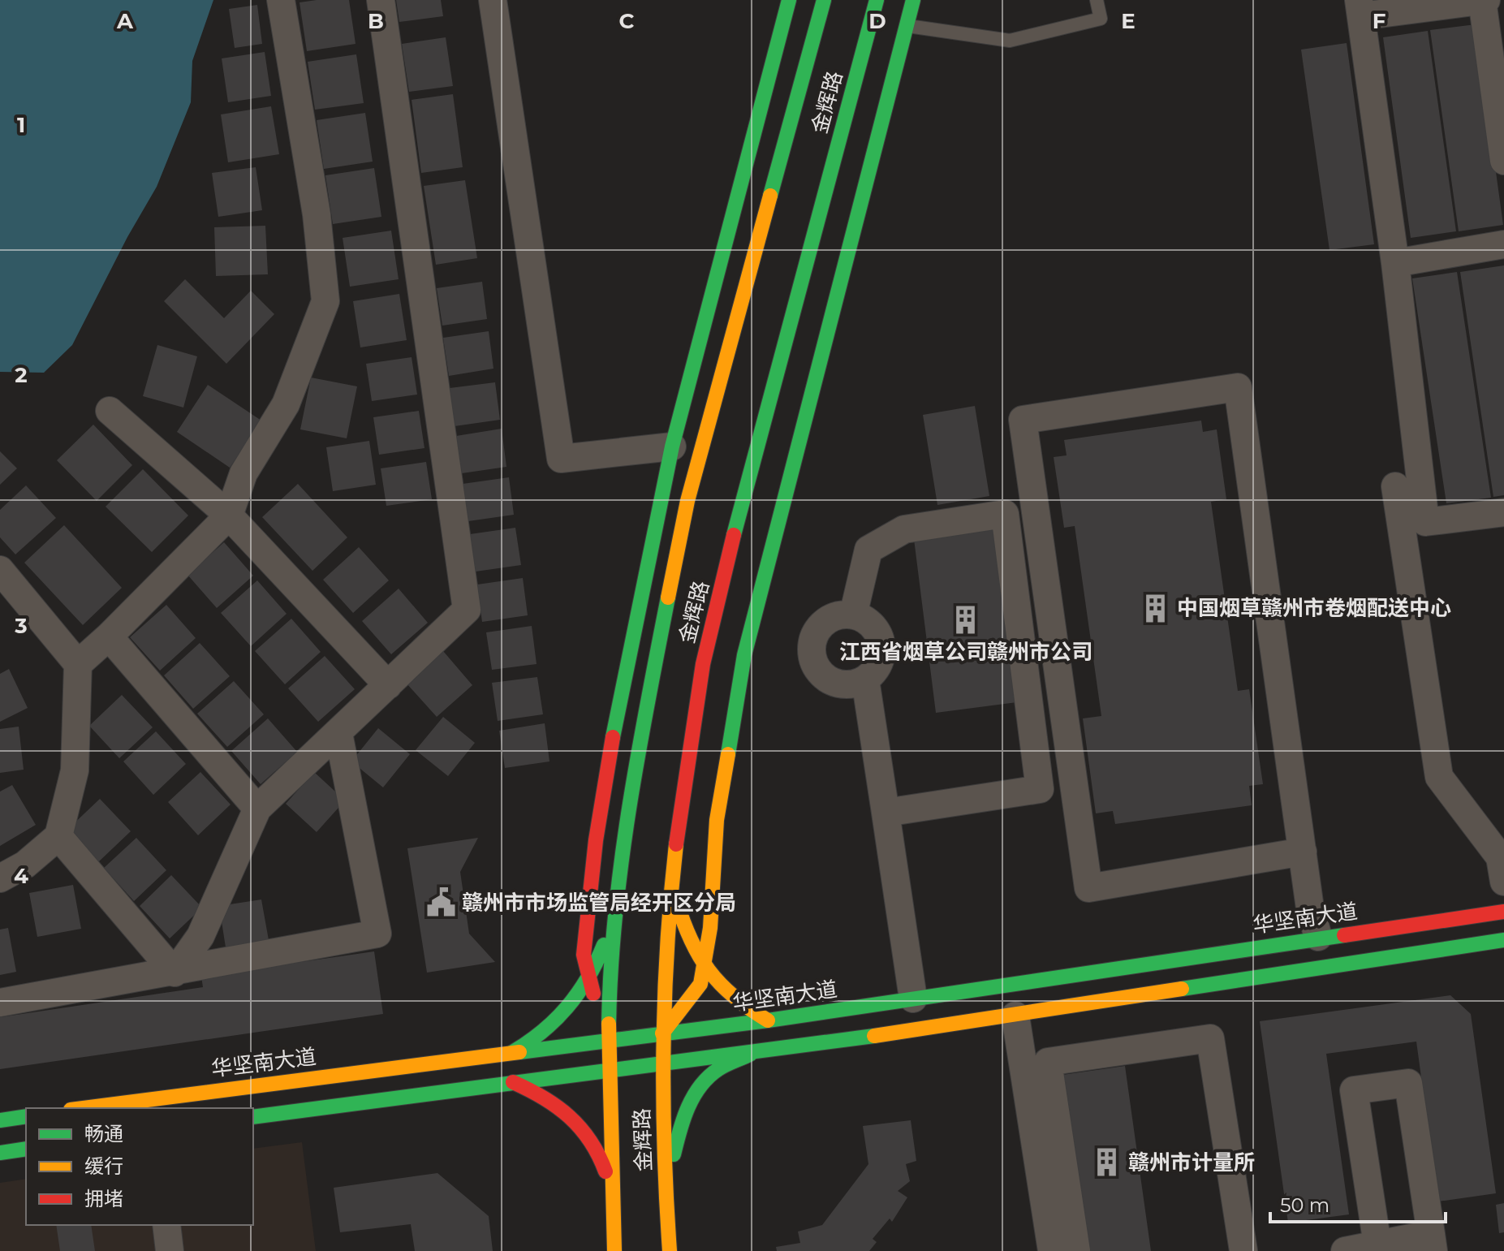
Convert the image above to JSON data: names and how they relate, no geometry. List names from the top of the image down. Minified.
{"streets":{"main road":["金辉路","华坚南大道"]},"crossings":[["金辉路","华坚南大道"]],"places":{"building":["中国烟草赣州市卷烟配送中心","江西省烟草公司赣州市公司","赣州市计量所"],"public building":["赣州市市场监管局经开区分局"]},"legend":["畅通","缓行","拥堵"],"scale_bar":"50 m","grid":{"columns":["A","B","C","D","E","F"],"rows":["1","2","3","4"]}}
